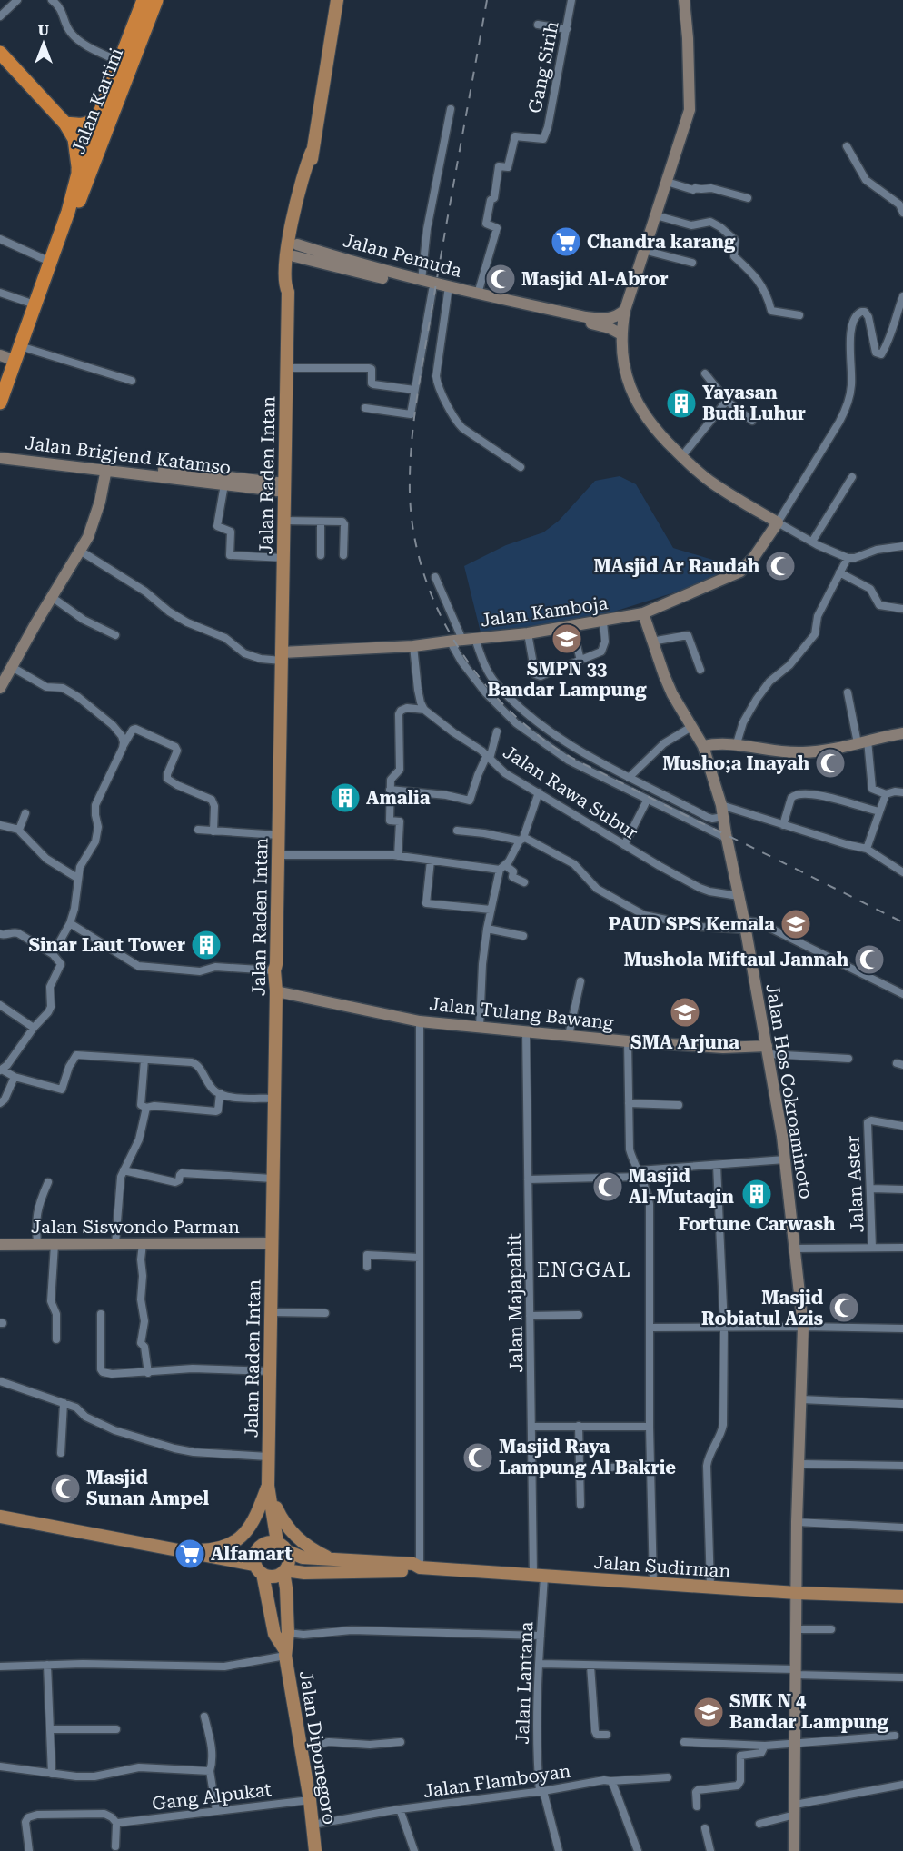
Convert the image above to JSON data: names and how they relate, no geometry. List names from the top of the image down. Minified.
{"streets":{"highway":["Jalan Kartini"],"main road":["Jalan Raden Intan","Jalan Sudirman","Jalan Diponegoro"],"street":["Gang Sirih","Jalan Pemuda","Jalan Brigjend Katamso","Jalan Kamboja","Jalan Rawa Subur","Jalan Tulang Bawang","Jalan Hos Cokroaminoto","Jalan Aster","Jalan Siswondo Parman","Jalan Majapahit","Jalan Lantana","Jalan Flamboyan","Gang Alpukat"]},"crossings":[["Gang Sirih","Jalan Pemuda"],["Jalan Pemuda","Jalan Raden Intan"],["Jalan Brigjend Katamso","Jalan Raden Intan"],["Jalan Raden Intan","Jalan Kamboja"],["Jalan Raden Intan","Jalan Tulang Bawang"],["Jalan Raden Intan","Jalan Siswondo Parman"],["Jalan Raden Intan","Jalan Sudirman"],["Jalan Raden Intan","Jalan Diponegoro"],["Jalan Kamboja","Jalan Hos Cokroaminoto"],["Jalan Rawa Subur","Jalan Hos Cokroaminoto"],["Jalan Tulang Bawang","Jalan Hos Cokroaminoto"],["Jalan Tulang Bawang","Jalan Majapahit"],["Jalan Hos Cokroaminoto","Jalan Sudirman"],["Jalan Majapahit","Jalan Sudirman"],["Jalan Majapahit","Jalan Lantana"],["Jalan Sudirman","Jalan Lantana"],["Jalan Sudirman","Jalan Diponegoro"],["Jalan Lantana","Jalan Flamboyan"],["Jalan Diponegoro","Jalan Flamboyan"],["Jalan Diponegoro","Gang Alpukat"]],"districts":["ENGGAL"],"places":{"supermarket":["Chandra karang","Alfamart"],"mosque":["Masjid Al-Abror","MAsjid Ar Raudah","Musho;a Inayah","Mushola Miftaul Jannah","Masjid Al-Mutaqin","Masjid Robiatul Azis","Masjid Raya Lampung Al Bakrie","Masjid Sunan Ampel"],"building":["Yayasan Budi Luhur","Amalia","Sinar Laut Tower","Fortune Carwash"],"school or university":["SMPN 33 Bandar Lampung","PAUD SPS Kemala","SMA Arjuna","SMK N 4 Bandar Lampung"]},"north":"top"}
